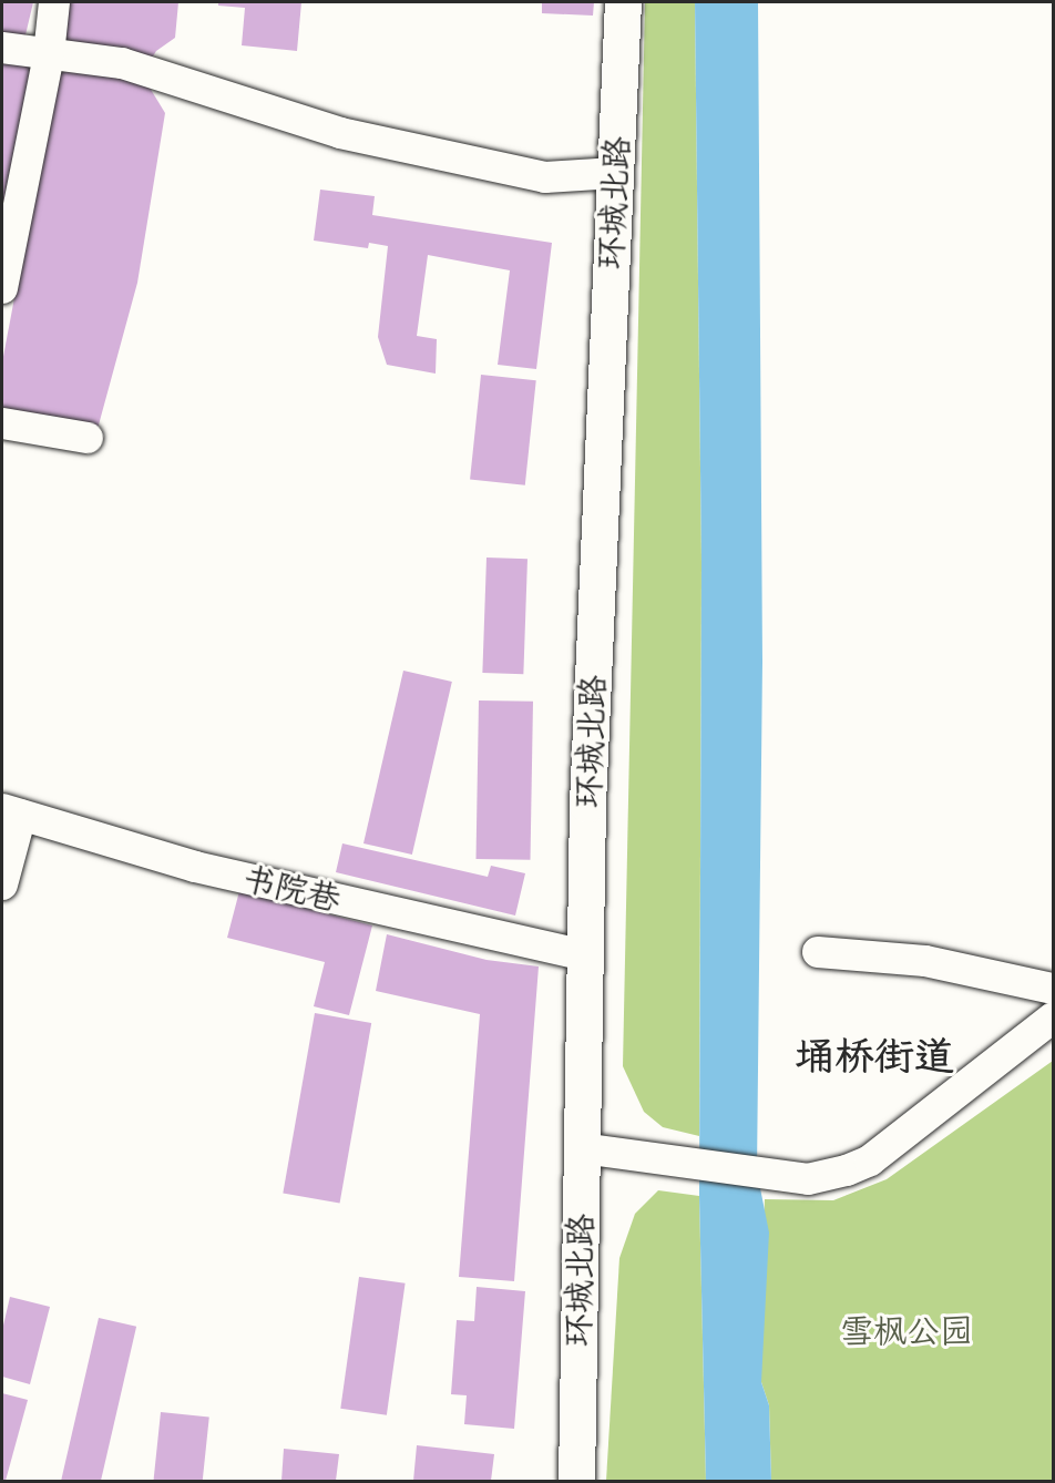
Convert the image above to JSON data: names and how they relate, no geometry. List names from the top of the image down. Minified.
{"streets":{"main road":["环城北路"],"street":["书院巷"]},"crossings":[["环城北路","书院巷"]],"districts":["埇桥街道"],"parks":["雪枫公园"]}
